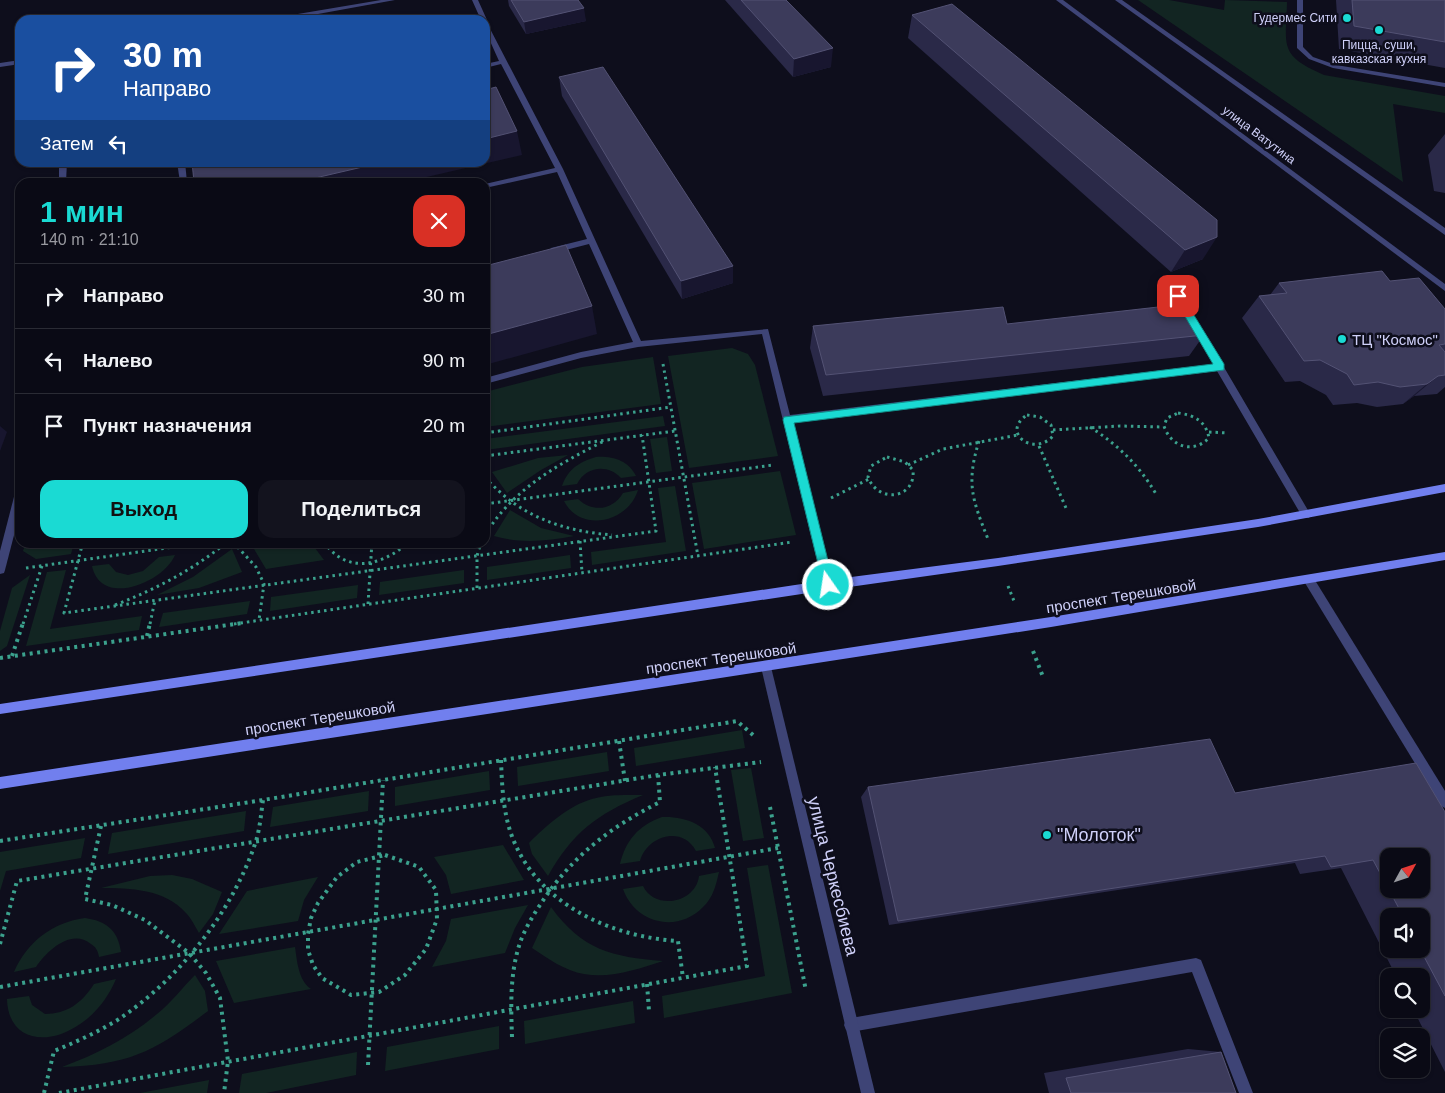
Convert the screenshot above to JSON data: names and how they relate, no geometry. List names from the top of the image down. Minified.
{"streets":{"main road":["проспект Терешковой"],"street":["улица Ватутина","улица Черкесбиева"]},"crossings":[["проспект Терешковой","улица Черкесбиева"]],"places":["Гудермес Сити","Пицца, суши, кавказская кухня","ТЦ \"Космос\"","\"Молоток\""],"north":"top right","page":{"turn":["30 m","Направо"],"then":"Затем","heading":["1 мин","140 m · 21:10"],"list":[{"name":"Направо","value":"30 m"},{"name":"Налево","value":"90 m"},{"name":"Пункт назначения","value":"20 m"}],"buttons":["Выход","Поделиться"]}}
